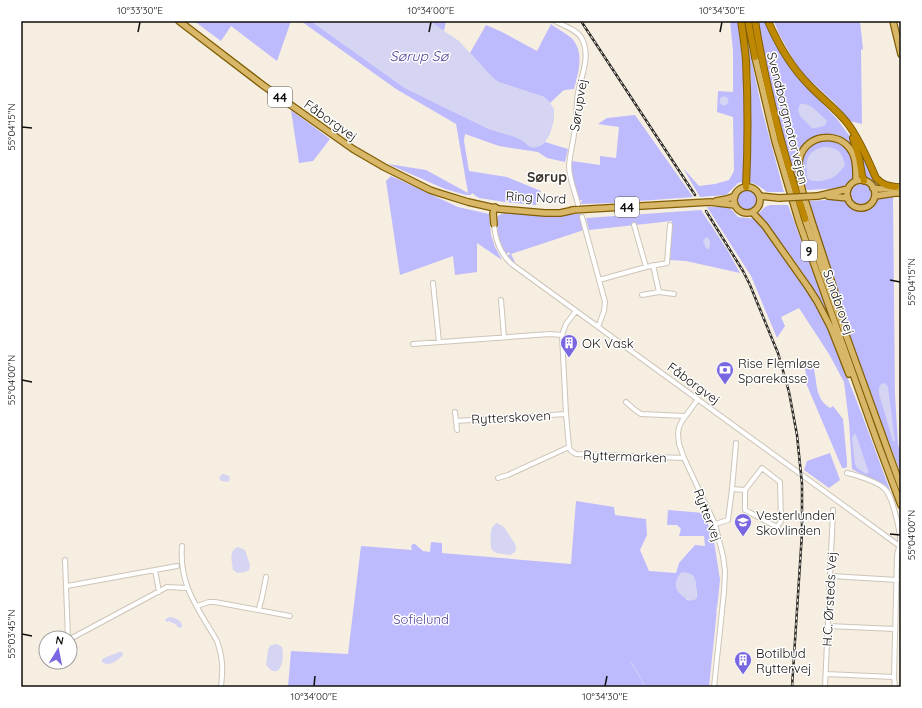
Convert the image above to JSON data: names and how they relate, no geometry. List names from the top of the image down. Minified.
{"streets":{"highway":["Svendborgmotorvejen","9"],"main road":["44","Fåborgvej","Ring Nord","Sundbrovej"],"street":["Sørupvej","Rytterskoven","Ryttermarken","Ryttervej","H.C. Ørsteds Vej"]},"crossings":[["44","Ring Nord"],["Svendborgmotorvejen","Sundbrovej"],["Fåborgvej","Ring Nord"],["Fåborgvej","Ryttervej"],["Rytterskoven","Ryttermarken"],["Ryttermarken","Ryttervej"]],"districts":["Sørup"],"water":["Sørup Sø"],"parks":["Sofielund"],"places":{"building":["OK Vask","Botilbud Ryttervej"],"bank":["Rise Flemløse Sparekasse"],"school or university":["Vesterlunden Skovlinden"]},"north":"top","coordinates":["10°33'30\"E","10°34'00\"E","10°34'30\"E","55°04'15\"N","55°04'00\"N","55°03'45\"N"]}
